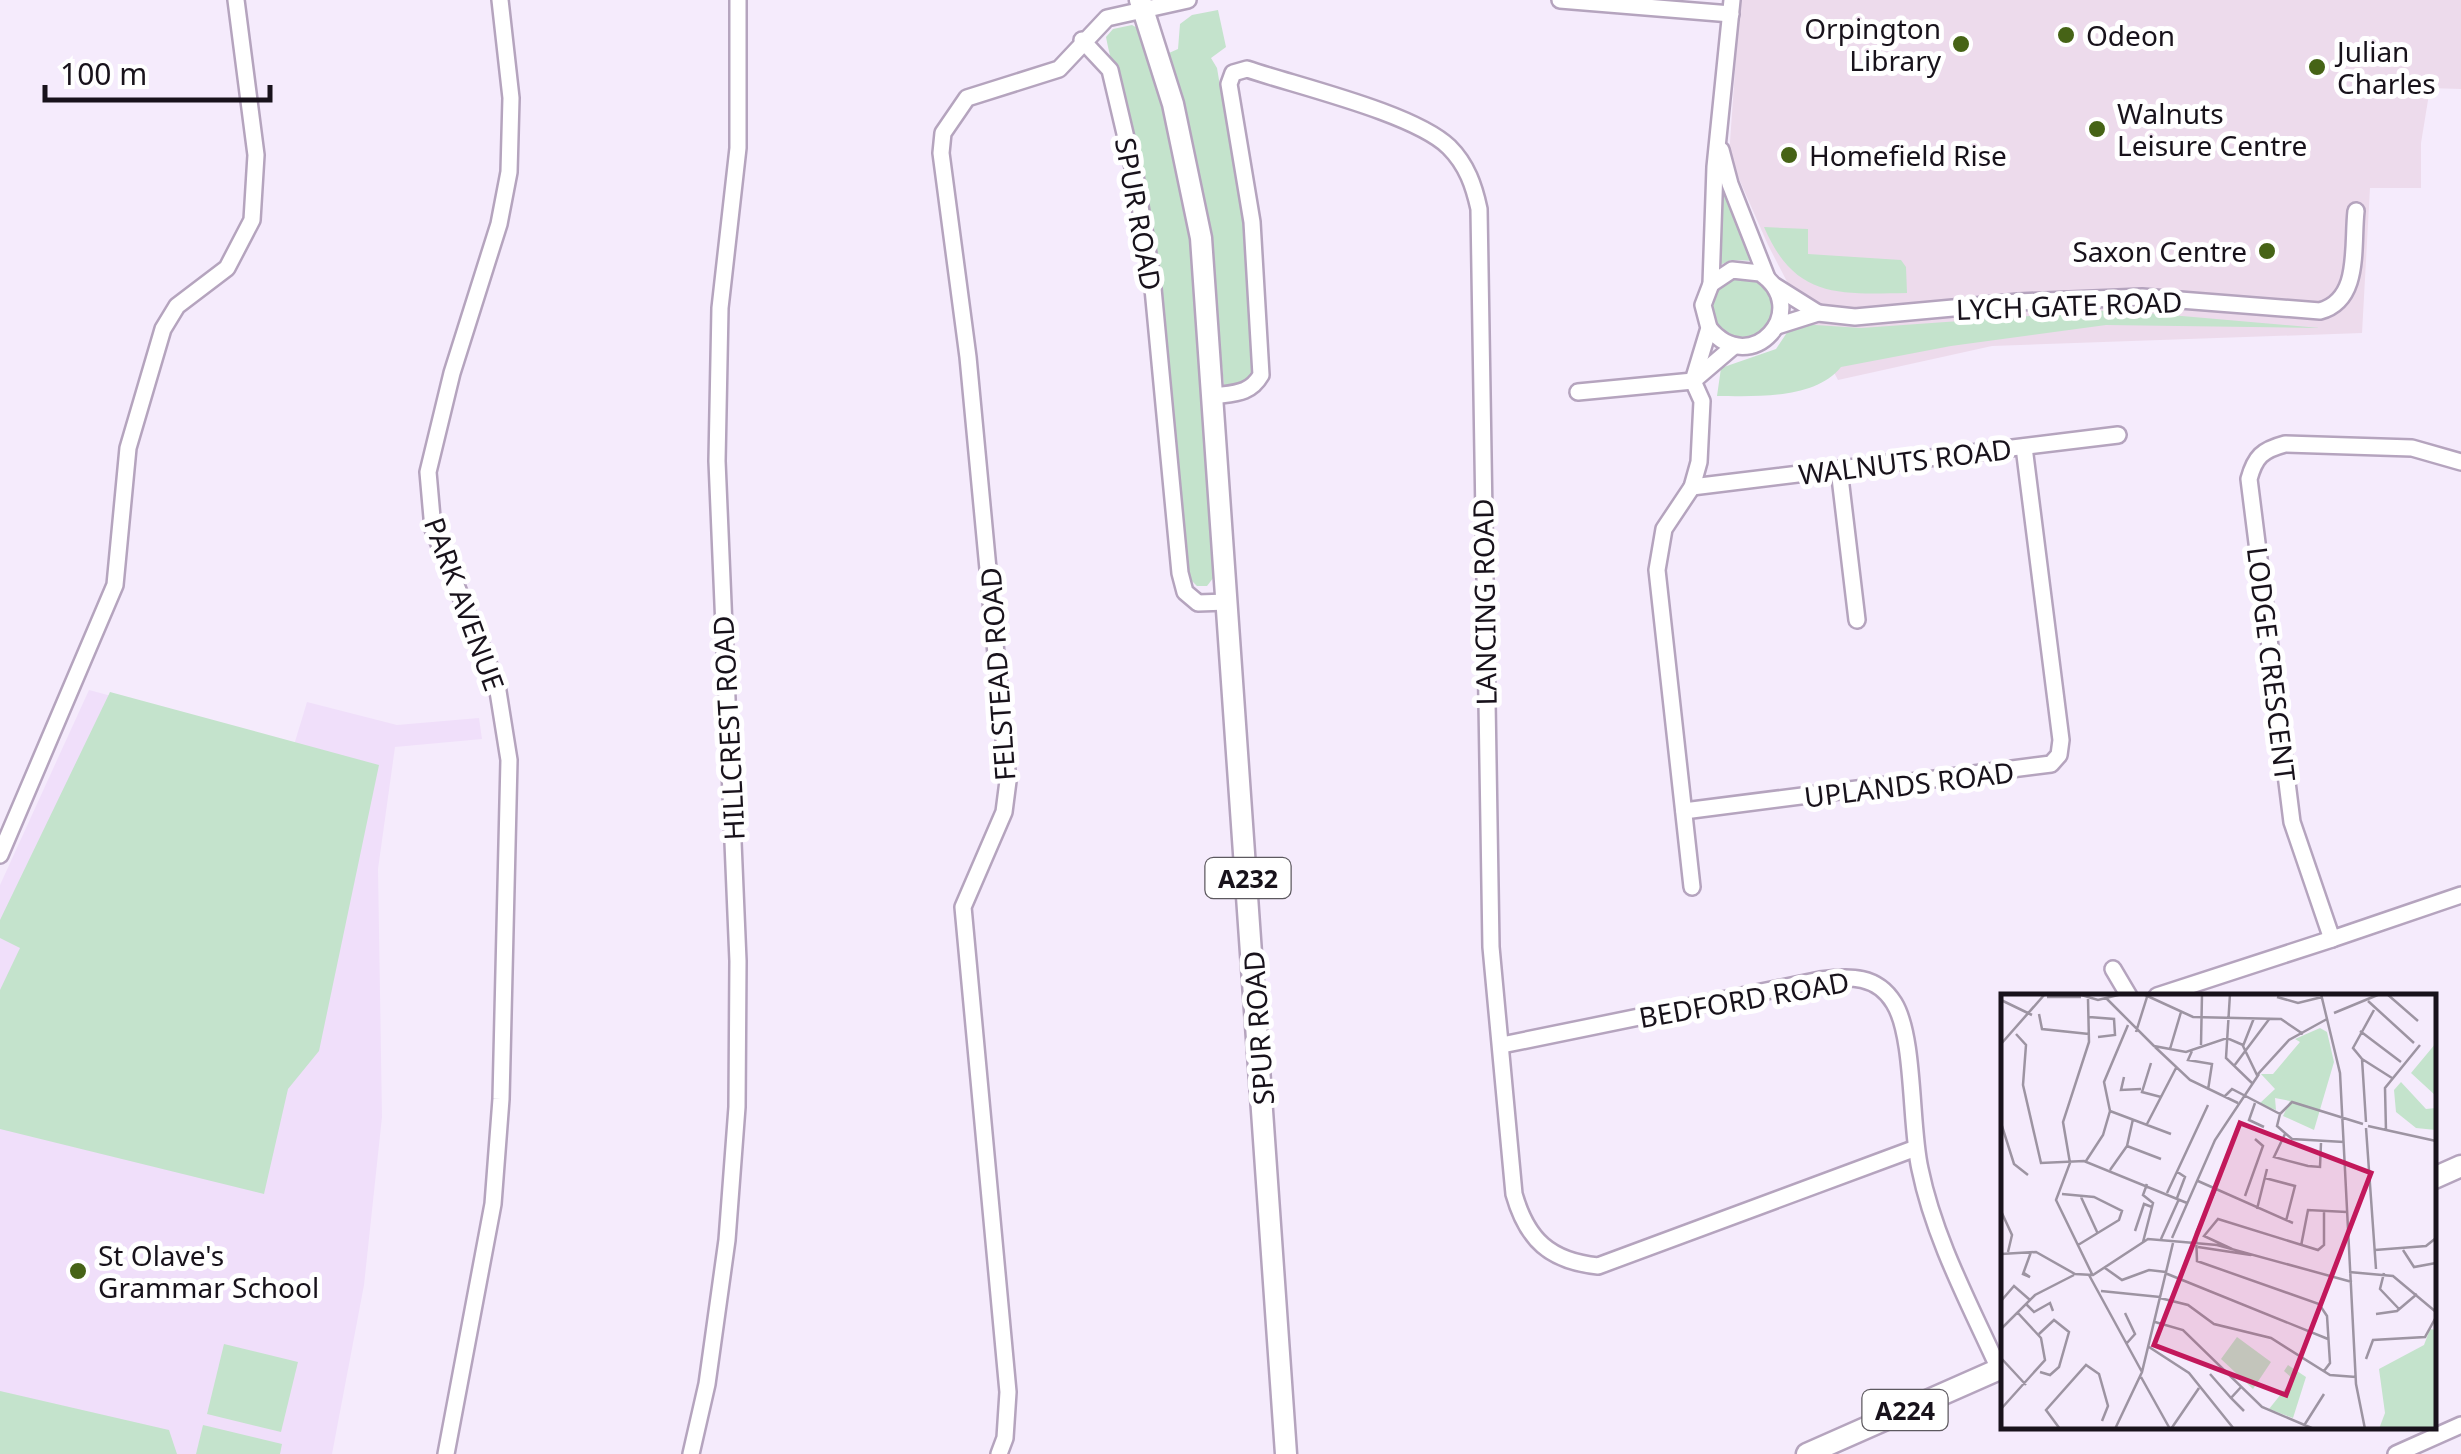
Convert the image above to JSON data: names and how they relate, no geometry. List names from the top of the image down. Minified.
{"streets":{"main road":["SPUR ROAD","A232","A224"],"street":["LYCH GATE ROAD","WALNUTS ROAD","LANCING ROAD","PARK AVENUE","LODGE CRESCENT","FELSTEAD ROAD","HILLCREST ROAD","UPLANDS ROAD","BEDFORD ROAD"]},"crossings":[["SPUR ROAD","LANCING ROAD"],["SPUR ROAD","FELSTEAD ROAD"],["WALNUTS ROAD","UPLANDS ROAD"],["LANCING ROAD","BEDFORD ROAD"],["BEDFORD ROAD","A224"]],"places":["Odeon","Orpington Library","Julian Charles","Walnuts Leisure Centre","Homefield Rise","Saxon Centre","St Olave's Grammar School"],"scale_bar":"100 m"}
